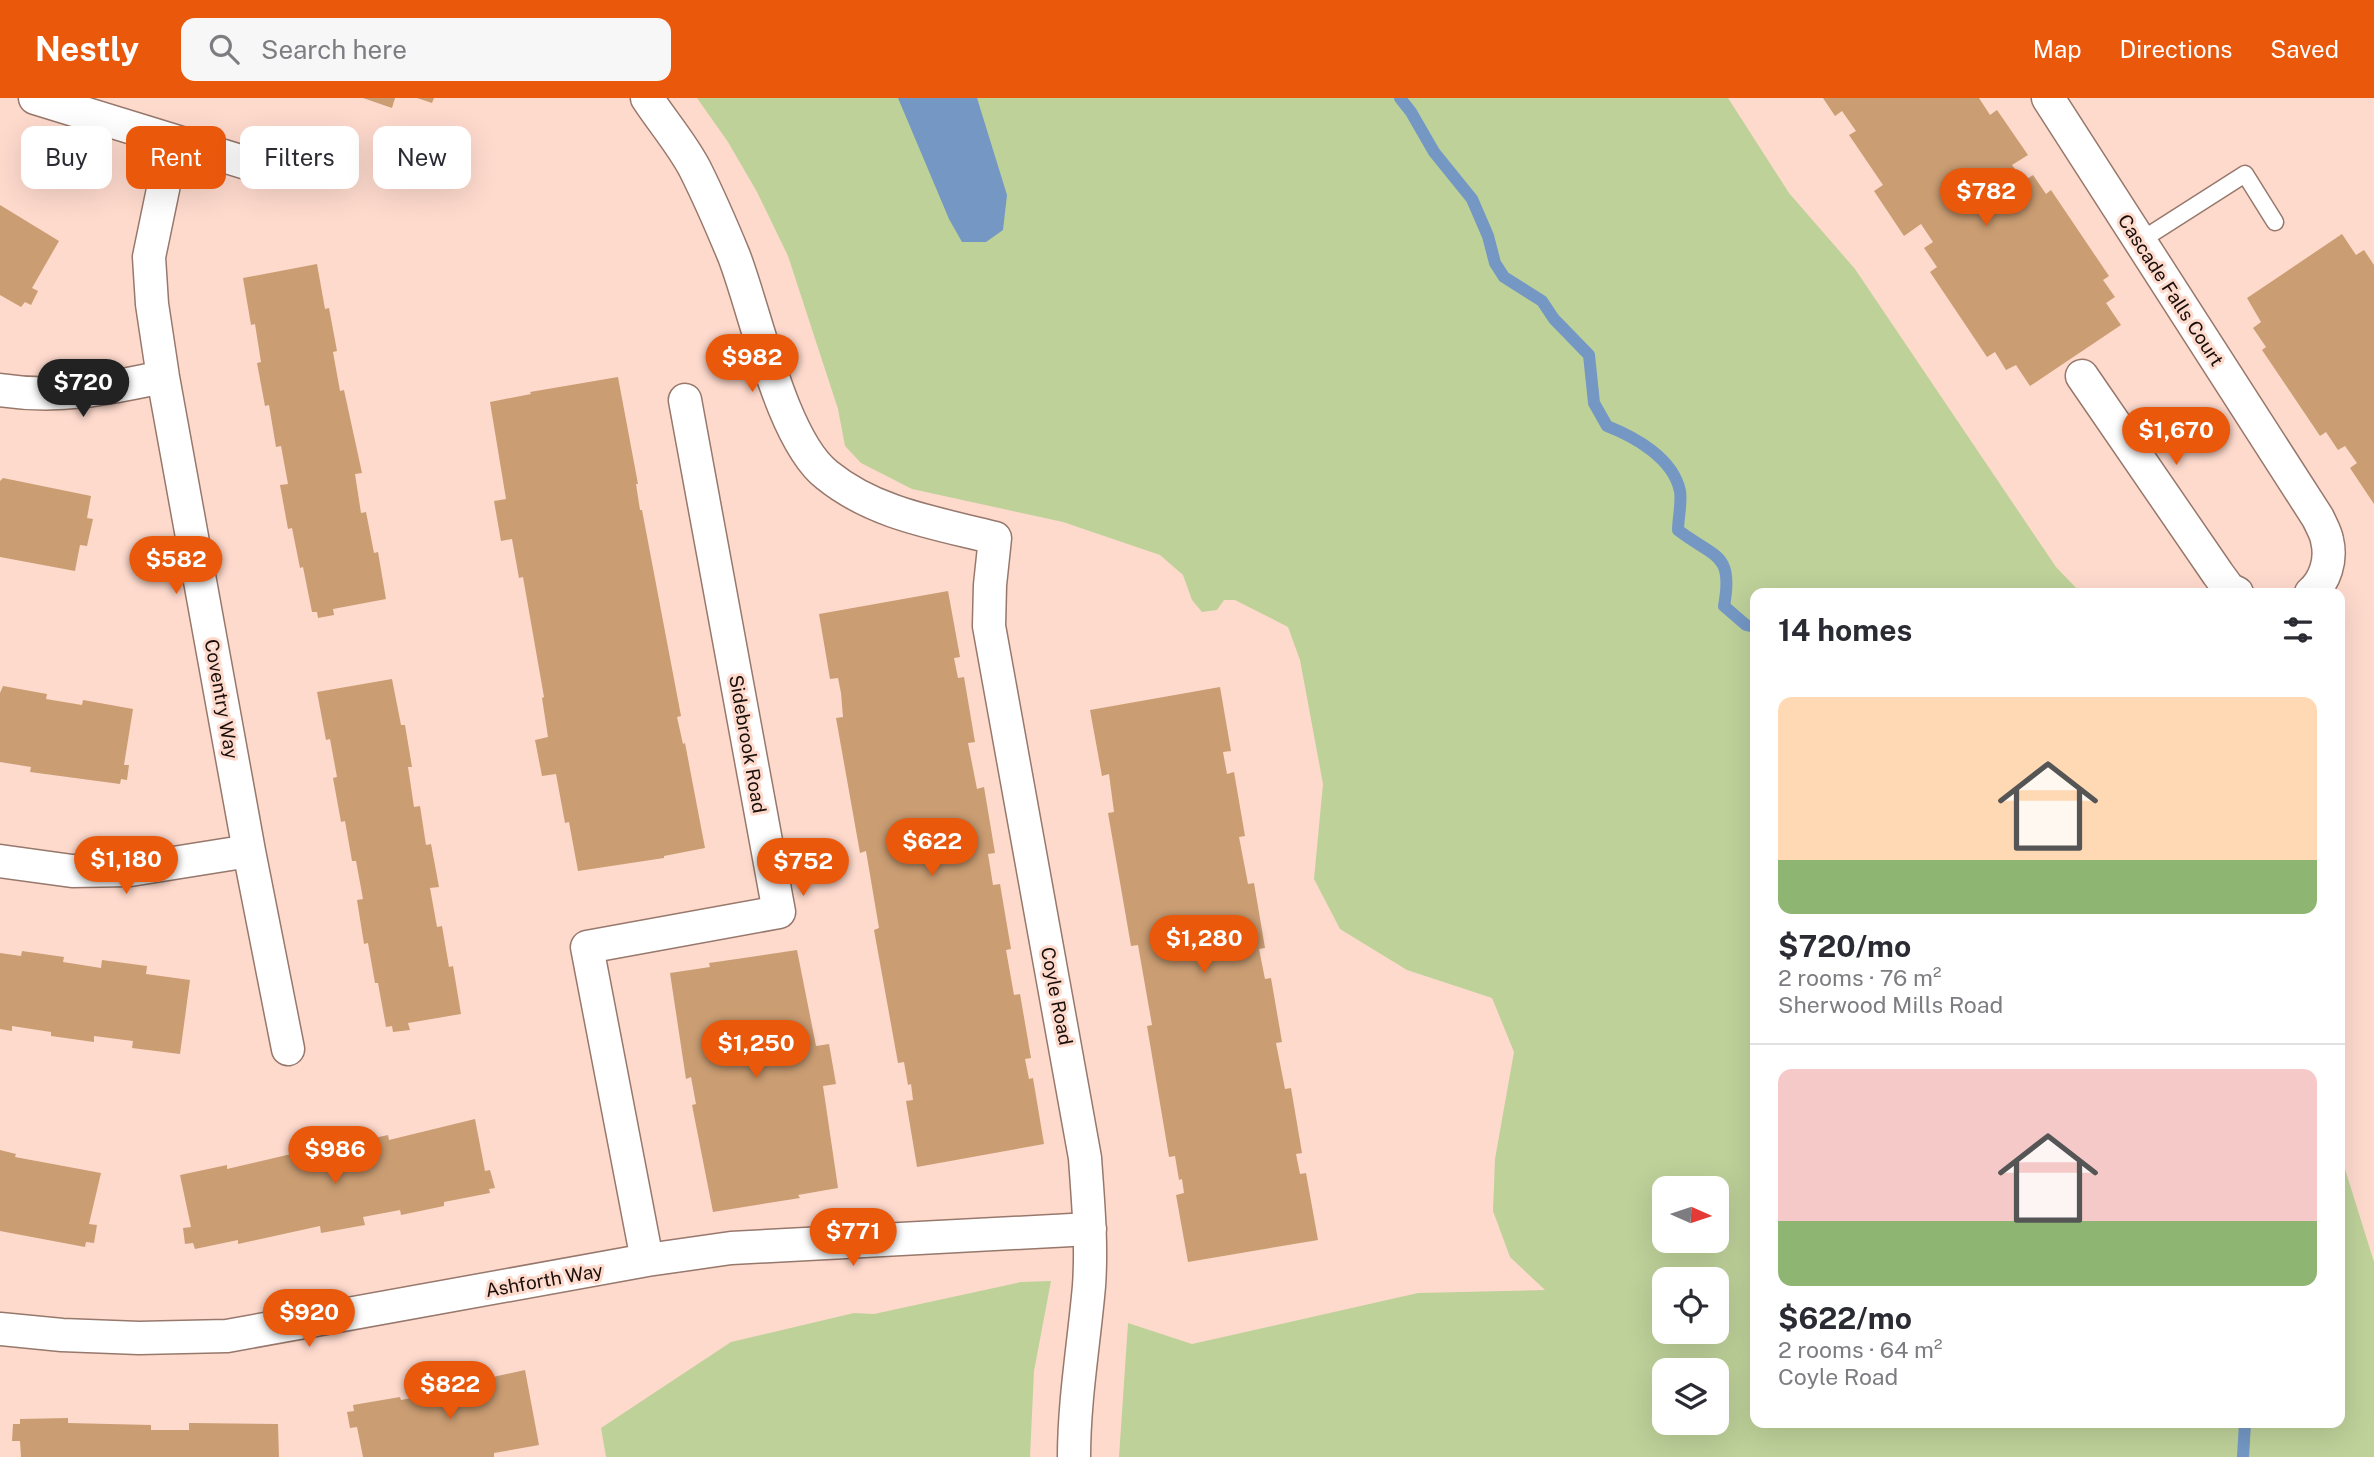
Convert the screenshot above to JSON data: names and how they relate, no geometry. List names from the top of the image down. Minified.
{"streets":{"street":["Cascade Falls Court","Coventry Way","Sidebrook Road","Coyle Road","Ashforth Way"]},"crossings":[["Sidebrook Road","Ashforth Way"],["Coyle Road","Ashforth Way"]],"north":"right","page":{"header":"Nestly","search":"Search here","nav":["Map","Directions","Saved"],"chip":["Buy","Rent","Filters","New"],"price":["$782","$982","$720","$1,670","$582","$622","$1,180","$752","$1,280","$1,250","$986","$771","$920","$822"],"heading":"14 homes","list":[{"name":"$720/mo","note":"2 rooms · 76 m² · Sherwood Mills Road"},{"name":"$622/mo","note":"2 rooms · 64 m² · Coyle Road"}]}}
